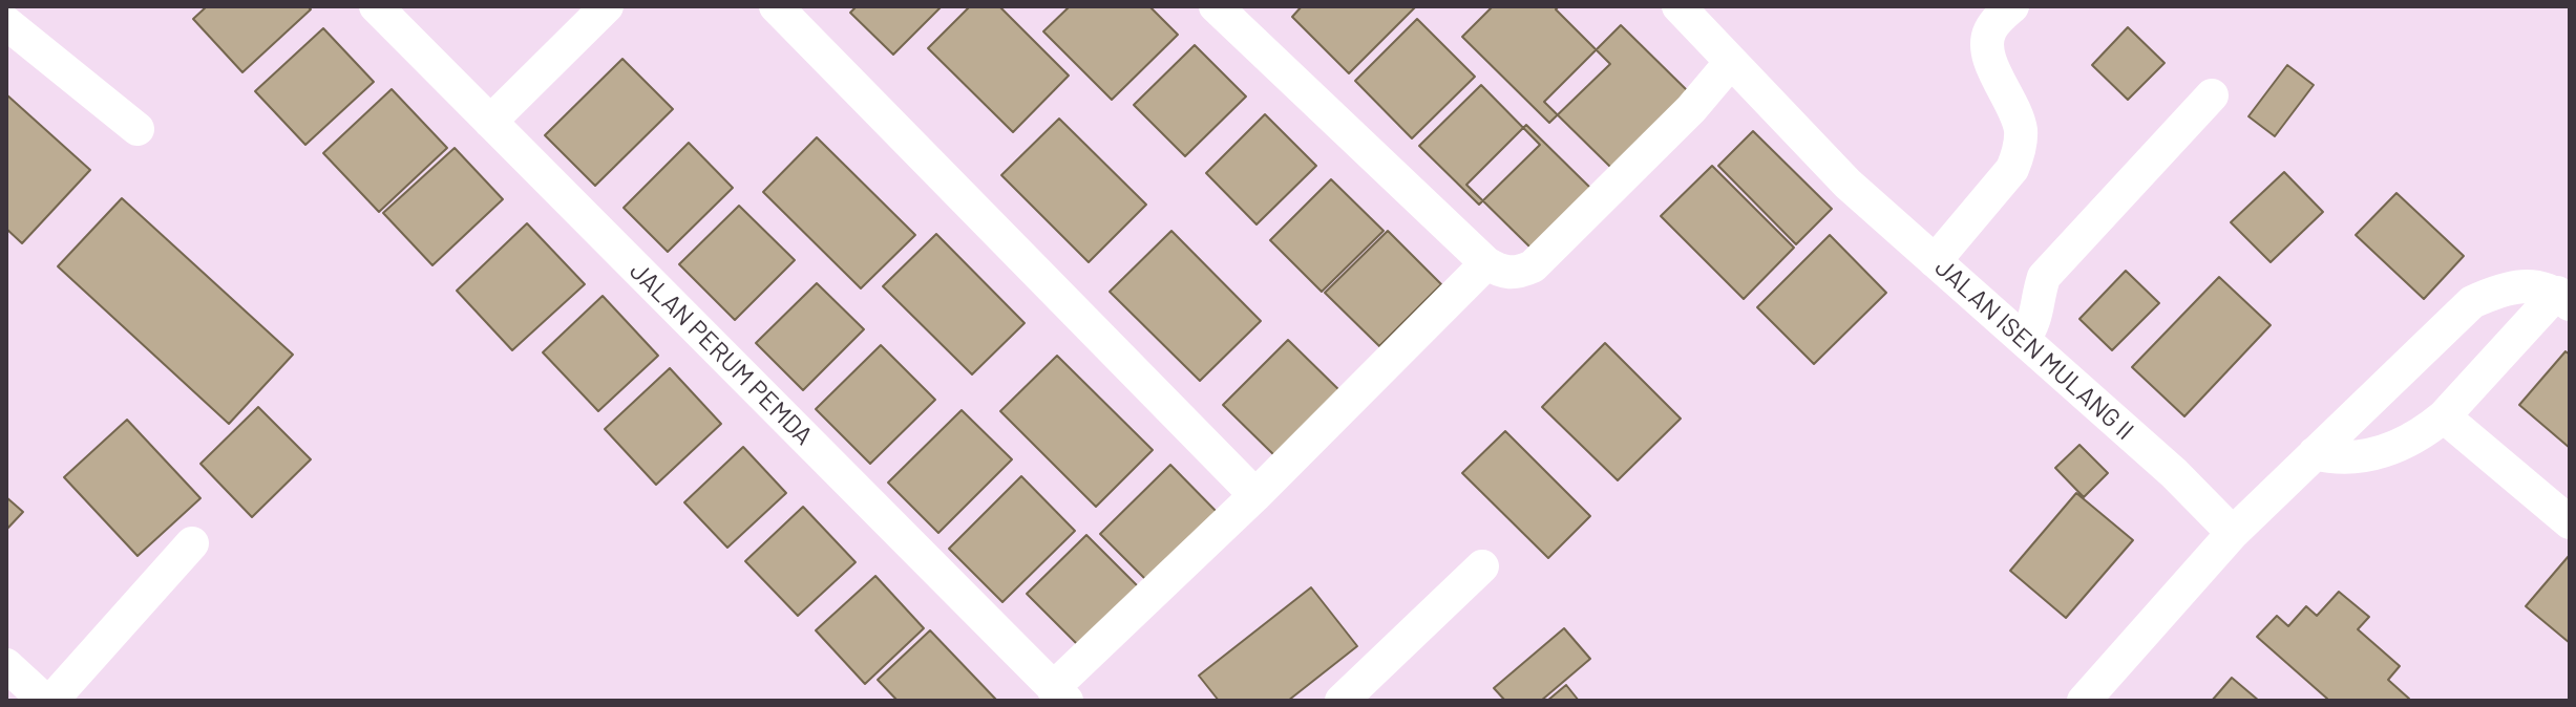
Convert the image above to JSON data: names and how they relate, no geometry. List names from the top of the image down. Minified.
{"streets":{"street":["JALAN ISEN MULANG II","JALAN PERUM PEMDA"]}}
